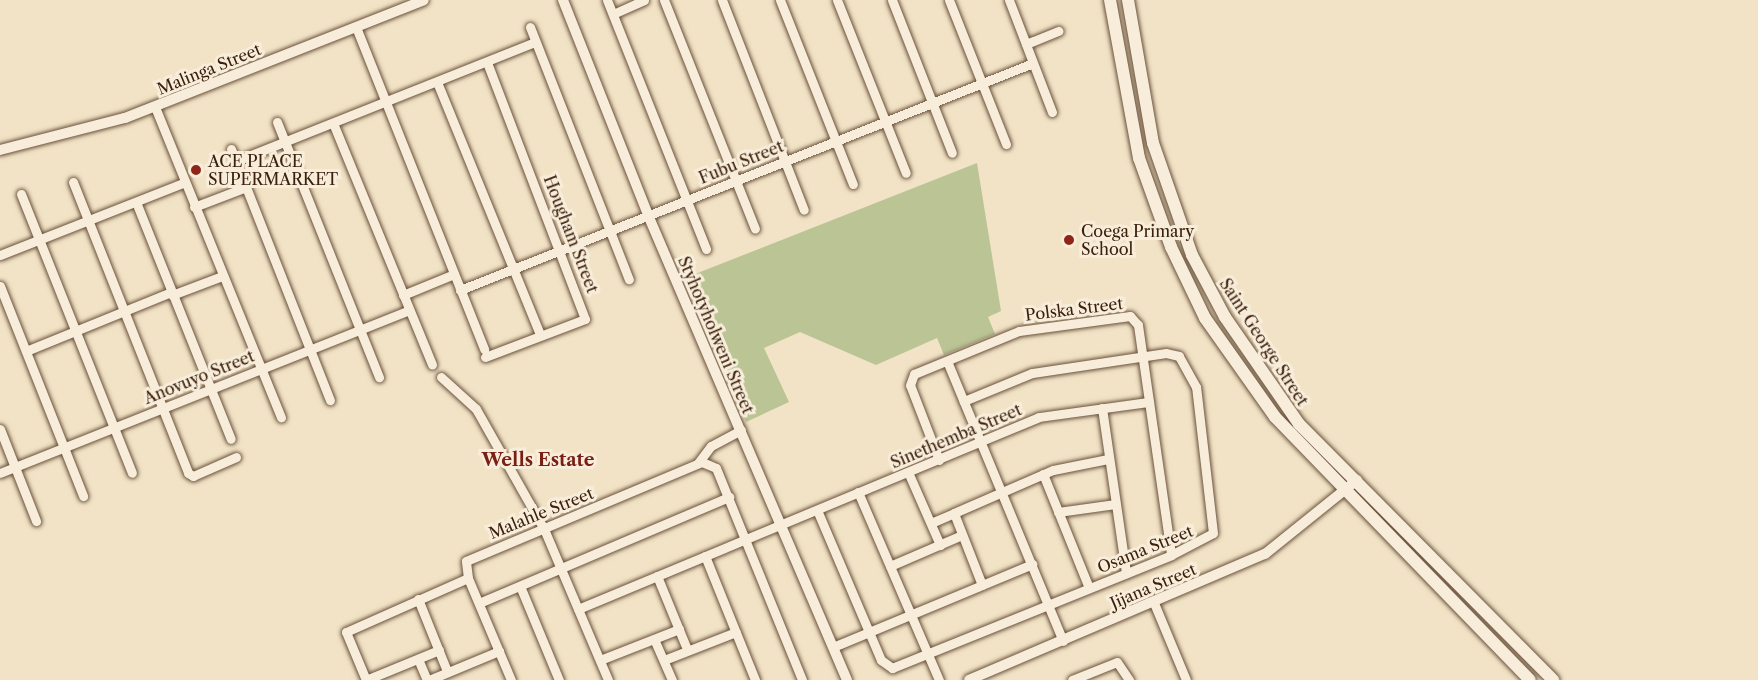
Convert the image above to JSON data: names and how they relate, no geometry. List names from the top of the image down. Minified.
{"streets":{"main road":["Saint George Street"],"street":["Malinga Street","Fubu Street","Hougham Street","Polska Street","Styhotyholweni Street","Anovuyo Street","Sinethemba Street","Malahle Street","Osama Street","Jijana Street"]},"crossings":[["Fubu Street","Hougham Street"],["Fubu Street","Styhotyholweni Street"],["Polska Street","Sinethemba Street"],["Polska Street","Osama Street"],["Styhotyholweni Street","Sinethemba Street"],["Saint George Street","Jijana Street"]],"districts":["Wells Estate"],"places":["ACE PLACE SUPERMARKET","Coega Primary School"]}
